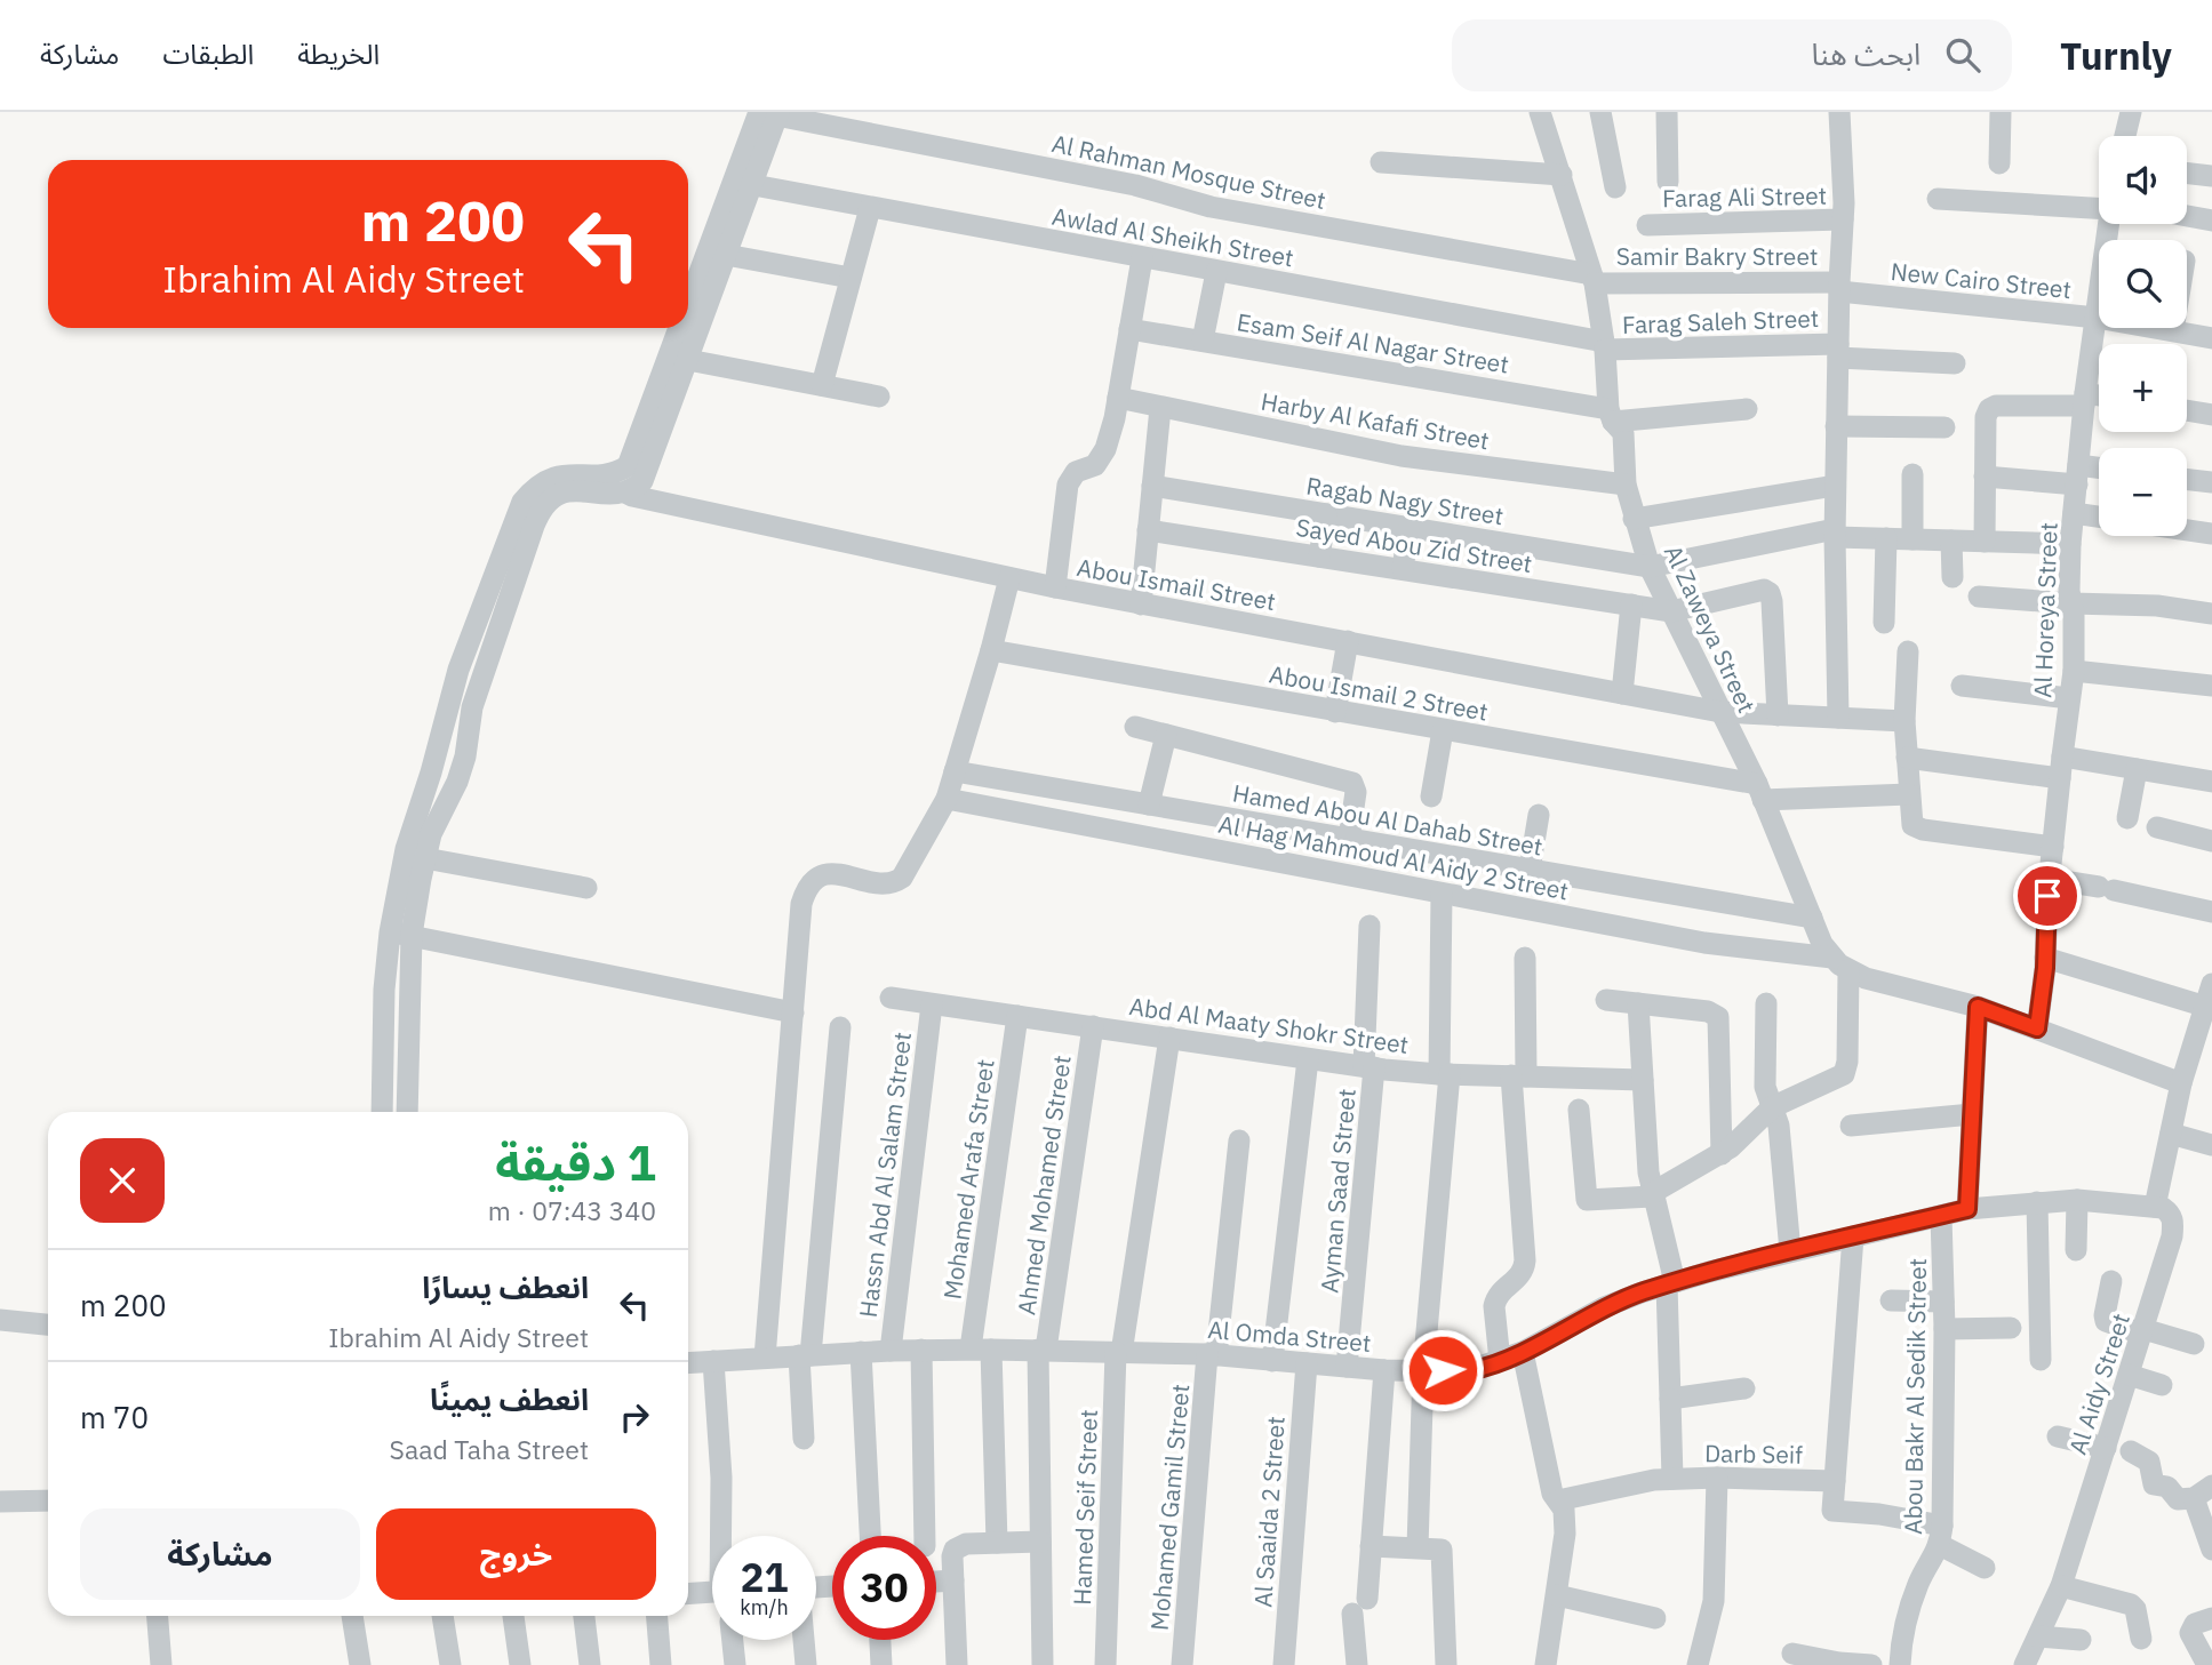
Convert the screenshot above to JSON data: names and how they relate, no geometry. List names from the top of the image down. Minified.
{"streets":{"street":["Al Rahman Mosque Street","Farag Ali Street","Awlad Al Sheikh Street","Samir Bakry Street","New Cairo Street","Farag Saleh Street","Esam Seif Al Nagar Street","Harby Al Kafafi Street","Ragab Nagy Street","Sayed Abou Zid Street","Abou Ismail Street","Al Horeya Street","Al Zaweya Street","Abou Ismail 2 Street","Hamed Abou Al Dahab Street","Al Hag Mahmoud Al Aidy 2 Street","Abd Al Maaty Shokr Street","Hassn Abd Al Salam Street","Mohamed Arafa Street","Ahmed Mohamed Street","Ayman Saad Street","Al Omda Street","Al Aidy Street","Abou Bakr Al Sedik Street","Darb Seif","Hamed Seif Street","Mohamed Gamil Street","Al Saaida 2 Street"]},"crossings":[["Al Rahman Mosque Street","Samir Bakry Street"],["Al Rahman Mosque Street","Al Zaweya Street"],["Awlad Al Sheikh Street","Farag Saleh Street"],["Awlad Al Sheikh Street","Al Zaweya Street"],["Samir Bakry Street","New Cairo Street"],["Samir Bakry Street","Al Zaweya Street"],["New Cairo Street","Al Horeya Street"],["Farag Saleh Street","Al Zaweya Street"],["Esam Seif Al Nagar Street","Al Zaweya Street"],["Harby Al Kafafi Street","Al Zaweya Street"],["Ragab Nagy Street","Al Zaweya Street"],["Sayed Abou Zid Street","Al Zaweya Street"],["Abou Ismail Street","Al Zaweya Street"],["Al Zaweya Street","Abou Ismail 2 Street"],["Al Zaweya Street","Hamed Abou Al Dahab Street"],["Al Zaweya Street","Al Hag Mahmoud Al Aidy 2 Street"],["Abd Al Maaty Shokr Street","Hassn Abd Al Salam Street"],["Abd Al Maaty Shokr Street","Mohamed Arafa Street"],["Abd Al Maaty Shokr Street","Ahmed Mohamed Street"],["Abd Al Maaty Shokr Street","Ayman Saad Street"],["Abd Al Maaty Shokr Street","Darb Seif"],["Abd Al Maaty Shokr Street","Hamed Seif Street"],["Hassn Abd Al Salam Street","Al Omda Street"],["Mohamed Arafa Street","Al Omda Street"],["Ahmed Mohamed Street","Al Omda Street"],["Ayman Saad Street","Al Omda Street"],["Al Omda Street","Al Aidy Street"],["Al Omda Street","Abou Bakr Al Sedik Street"],["Al Omda Street","Darb Seif"],["Al Omda Street","Hamed Seif Street"],["Al Omda Street","Mohamed Gamil Street"],["Al Omda Street","Al Saaida 2 Street"]],"page":{"header":"Turnly","search":"ابحث هنا","nav":["الخريطة","الطبقات","مشاركة"],"map_buttons":["+","−"],"turn":["200 m","Ibrahim Al Aidy Street"],"heading":["1 دقيقة","340 m · 07:43"],"list":[{"name":"انعطف يسارًا","note":"Ibrahim Al Aidy Street","value":"200 m"},{"name":"انعطف يمينًا","note":"Saad Taha Street","value":"70 m"}],"buttons":["خروج","مشاركة"],"speed":"21 km/h","limit":"30"}}
